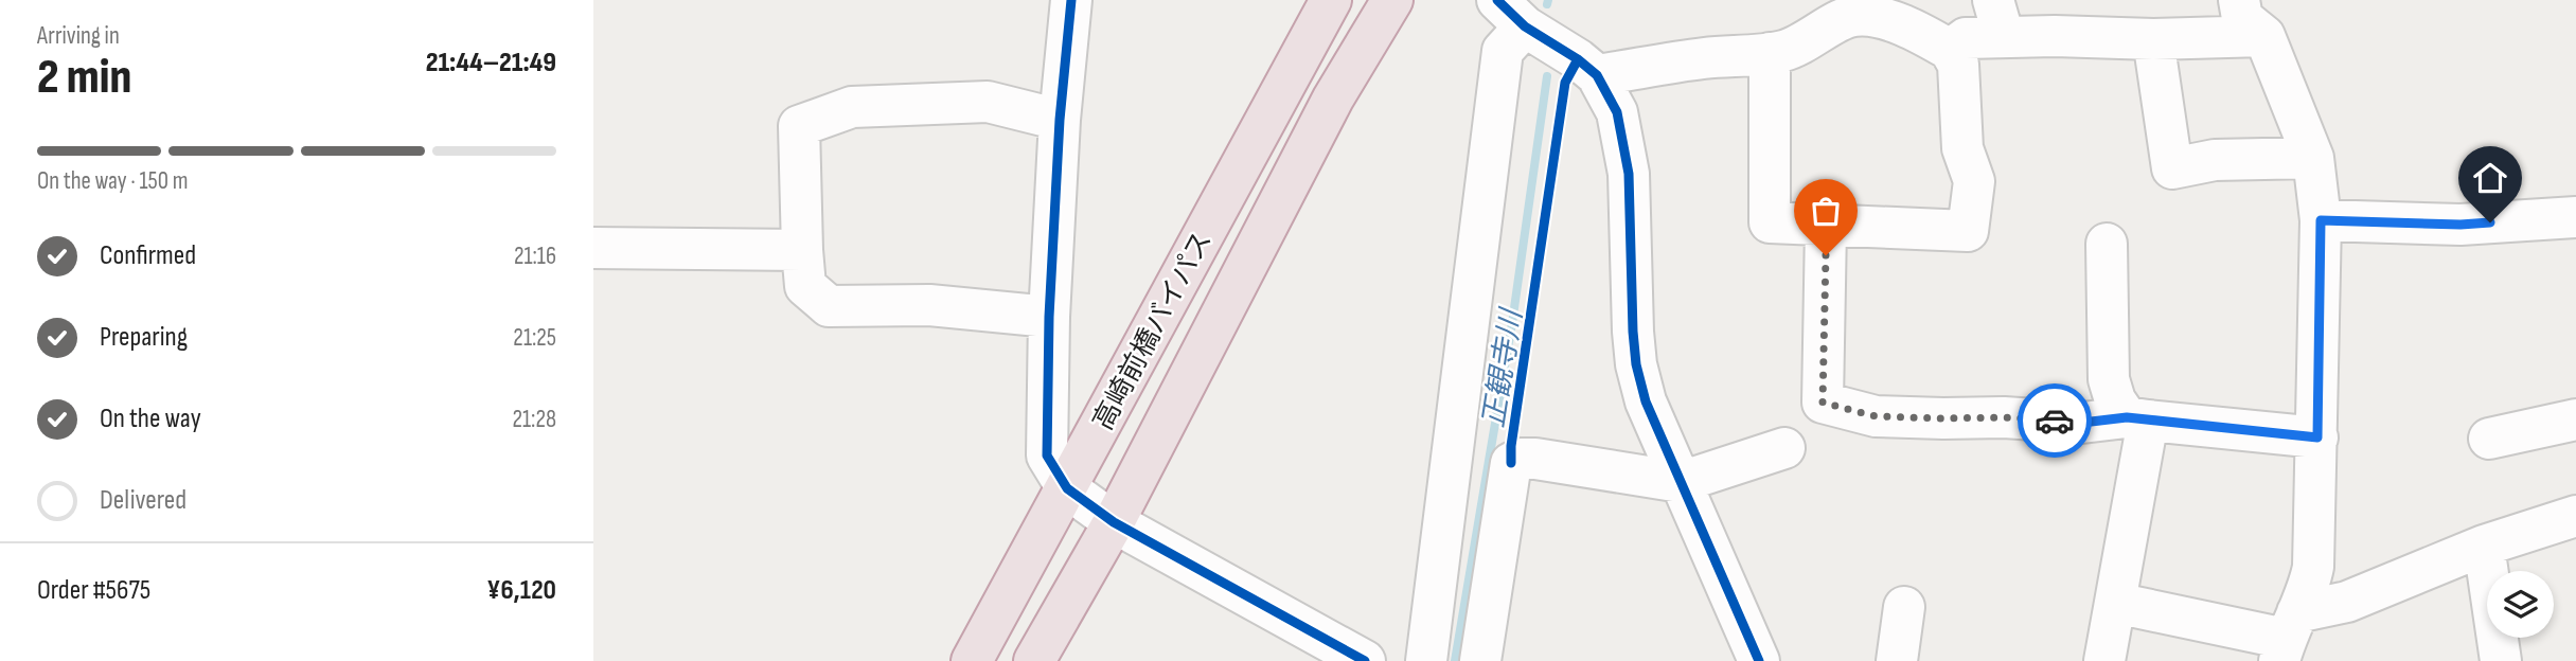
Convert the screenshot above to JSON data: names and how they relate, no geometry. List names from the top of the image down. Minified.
{"streets":{"highway":["高崎前橋バイパス"]},"water":["正観寺川"],"page":{"heading":["2 min","Arriving in","21:44–21:49"],"panel":["Order #5675","¥6,120"],"bar":"On the way · 150 m","list":[["Confirmed","21:16"],["Preparing","21:25"],["On the way","21:28"],"Delivered"]}}
